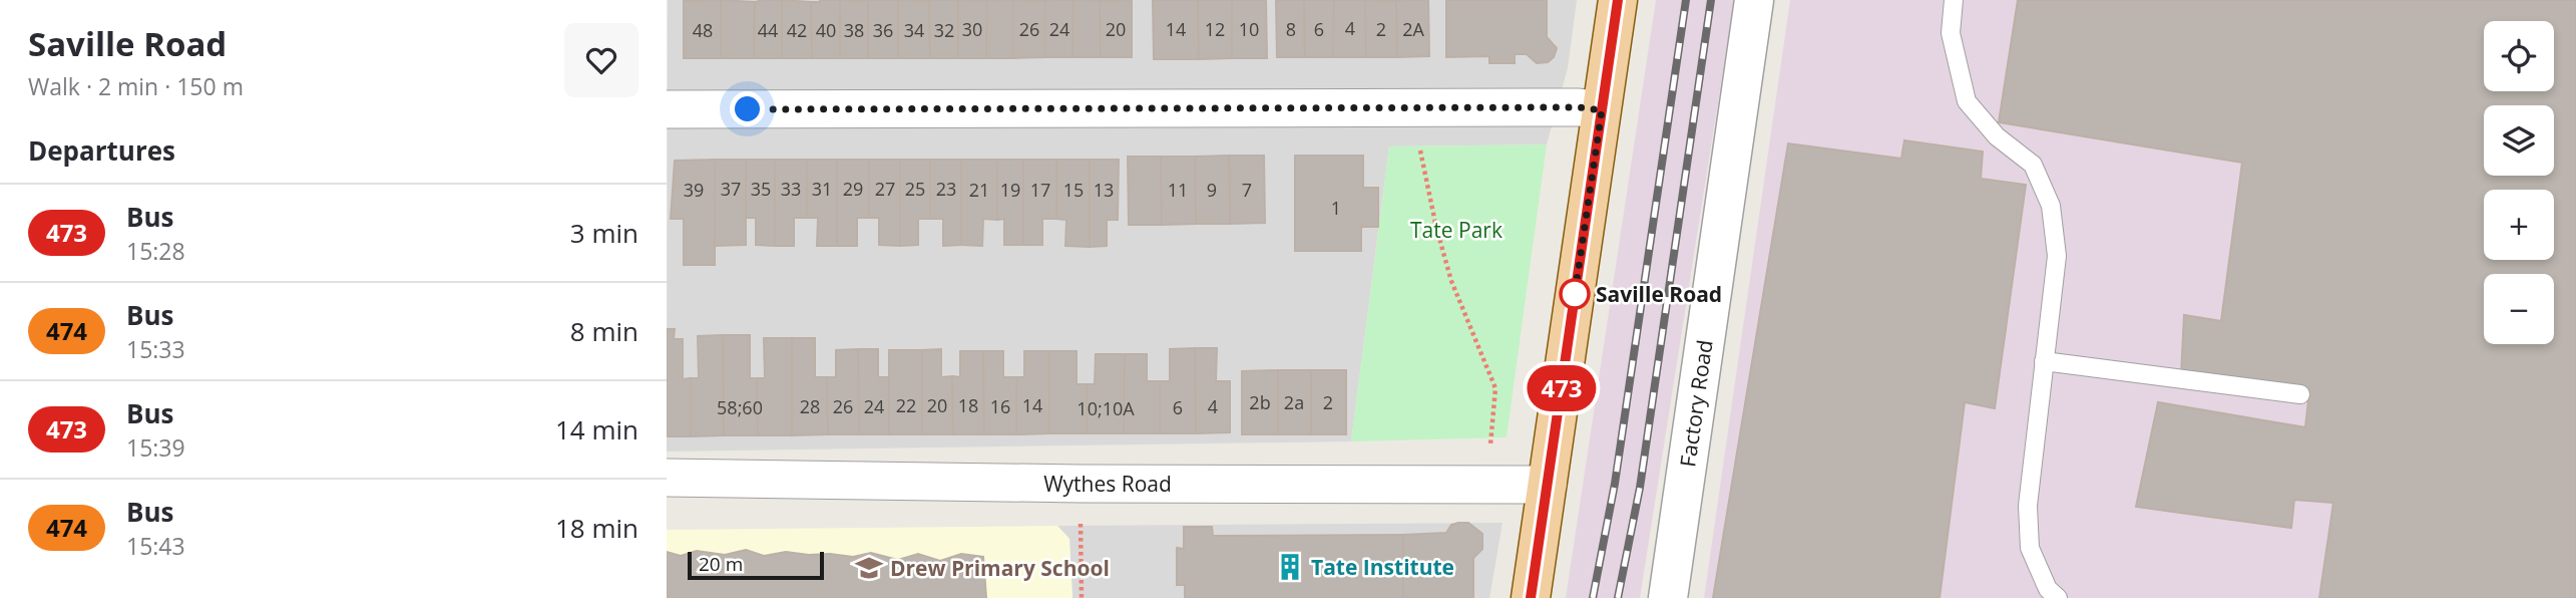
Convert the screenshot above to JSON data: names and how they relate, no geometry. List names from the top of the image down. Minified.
{"streets":{"street":["Factory Road","Wythes Road"]},"parks":["Tate Park"],"places":{"other":["Saville Road"],"building":["Tate Institute"],"school or university":["Drew Primary School"]},"lines":["bus line 473"],"house_numbers":["4","30","26","24","20","14","12","10","8","6","2","2A","48","44","42","40","38","36","34","32","37","35","33","31","29","27","25","23","39","21","19","17","15","13","11","9","7","1","2b","2a","2","22","20","18","14","28","26","24","16","4","58;60","6","10;10A"],"scale_bar":"20 m","page":{"heading":[["Saville Road","Walk · 2 min · 150 m"],"Departures"],"on_map":"473","map_buttons":["+","−"],"list":[{"mark":"473","name":"Bus","note":"15:28","value":"3 min"},{"mark":"474","name":"Bus","note":"15:33","value":"8 min"},{"mark":"473","name":"Bus","note":"15:39","value":"14 min"},{"mark":"474","name":"Bus","note":"15:43","value":"18 min"}],"scale":"20 m"}}
